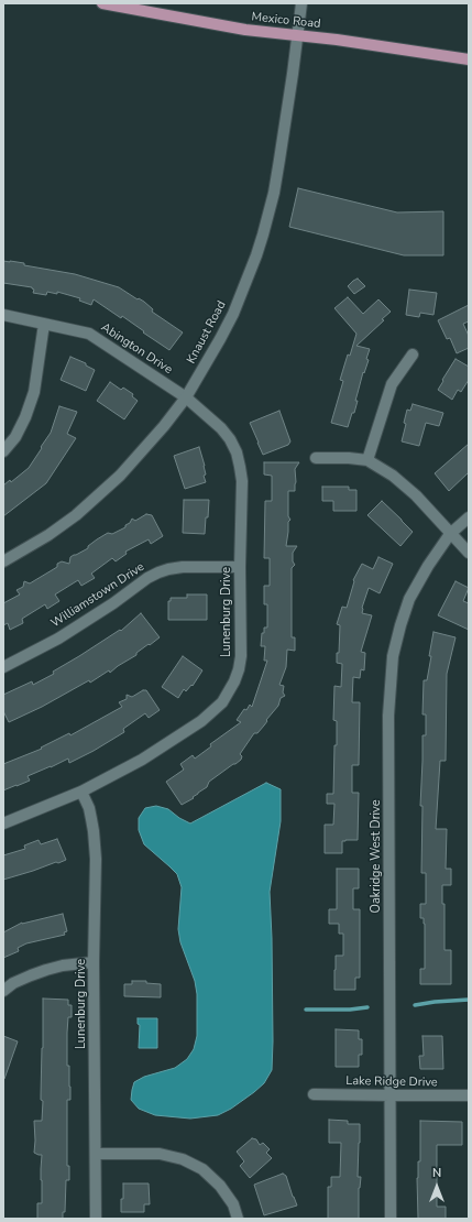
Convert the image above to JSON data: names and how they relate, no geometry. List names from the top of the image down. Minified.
{"streets":{"main road":["Mexico Road"],"street":["Knaust Road","Abington Drive","Williamstown Drive","Lunenburg Drive","Oakridge West Drive","Lake Ridge Drive"]},"crossings":[["Mexico Road","Knaust Road"],["Knaust Road","Abington Drive"],["Knaust Road","Lunenburg Drive"],["Abington Drive","Lunenburg Drive"],["Williamstown Drive","Lunenburg Drive"],["Oakridge West Drive","Lake Ridge Drive"]],"north":"top"}
